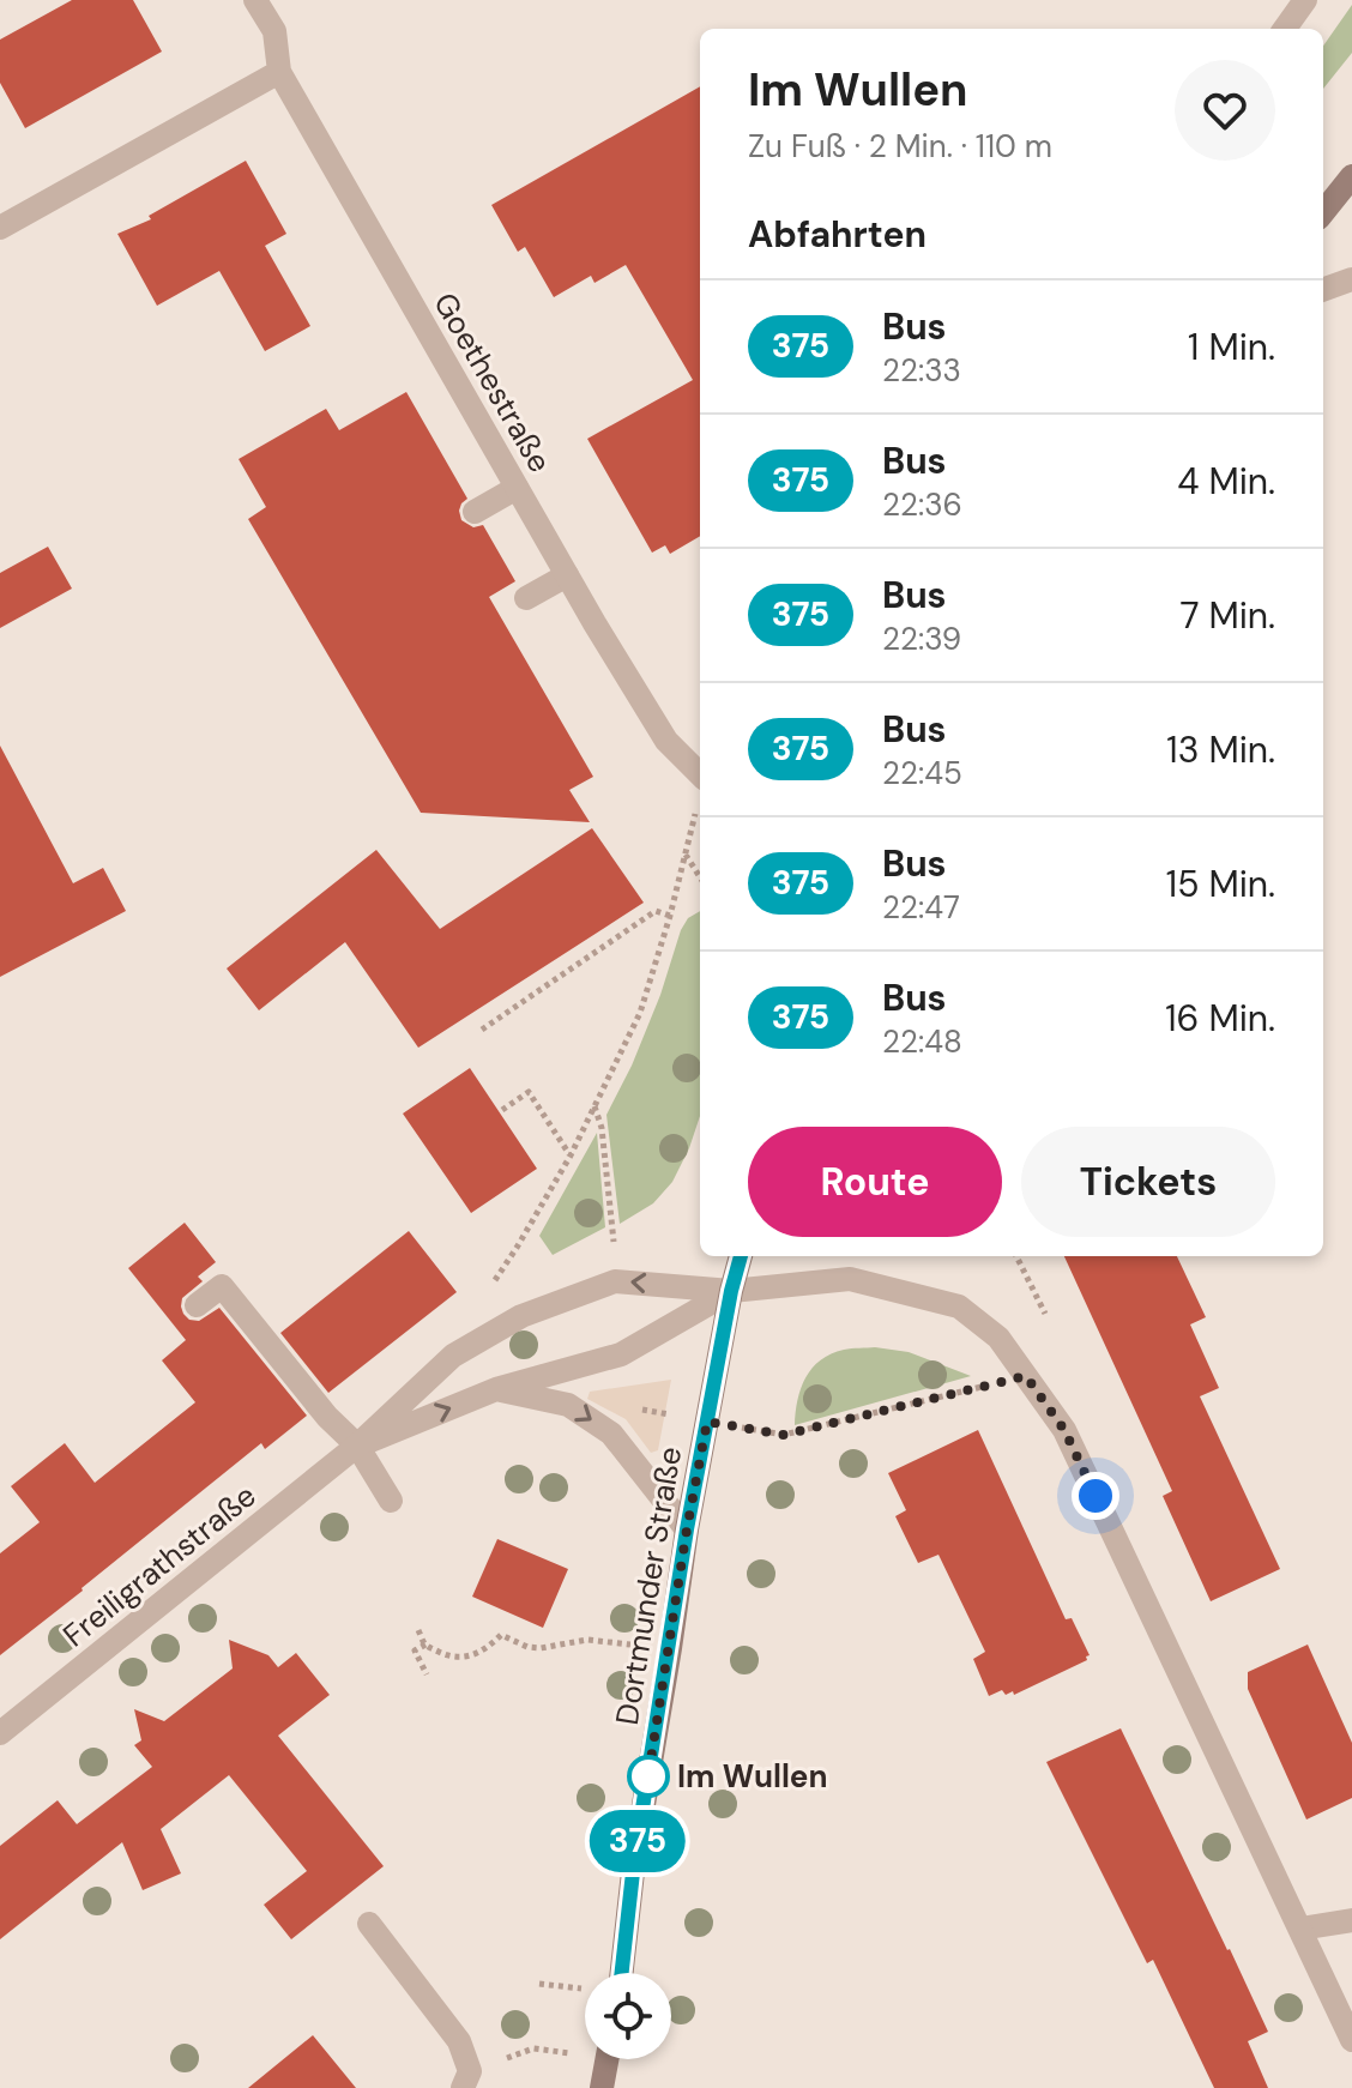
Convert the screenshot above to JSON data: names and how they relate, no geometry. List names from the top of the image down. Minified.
{"streets":{"main road":["Dortmunder Straße"],"street":["Goethestraße","Freiligrathstraße"]},"crossings":[["Freiligrathstraße","Dortmunder Straße"]],"places":["Im Wullen"],"lines":["bus line 375"],"page":{"on_map":"375","heading":[["Im Wullen","Zu Fuß · 2 Min. · 110 m"],"Abfahrten"],"list":[{"mark":"375","name":"Bus","note":"22:33","value":"1 Min."},{"mark":"375","name":"Bus","note":"22:36","value":"4 Min."},{"mark":"375","name":"Bus","note":"22:39","value":"7 Min."},{"mark":"375","name":"Bus","note":"22:45","value":"13 Min."},{"mark":"375","name":"Bus","note":"22:47","value":"15 Min."},{"mark":"375","name":"Bus","note":"22:48","value":"16 Min."}],"buttons":["Route","Tickets"]}}
